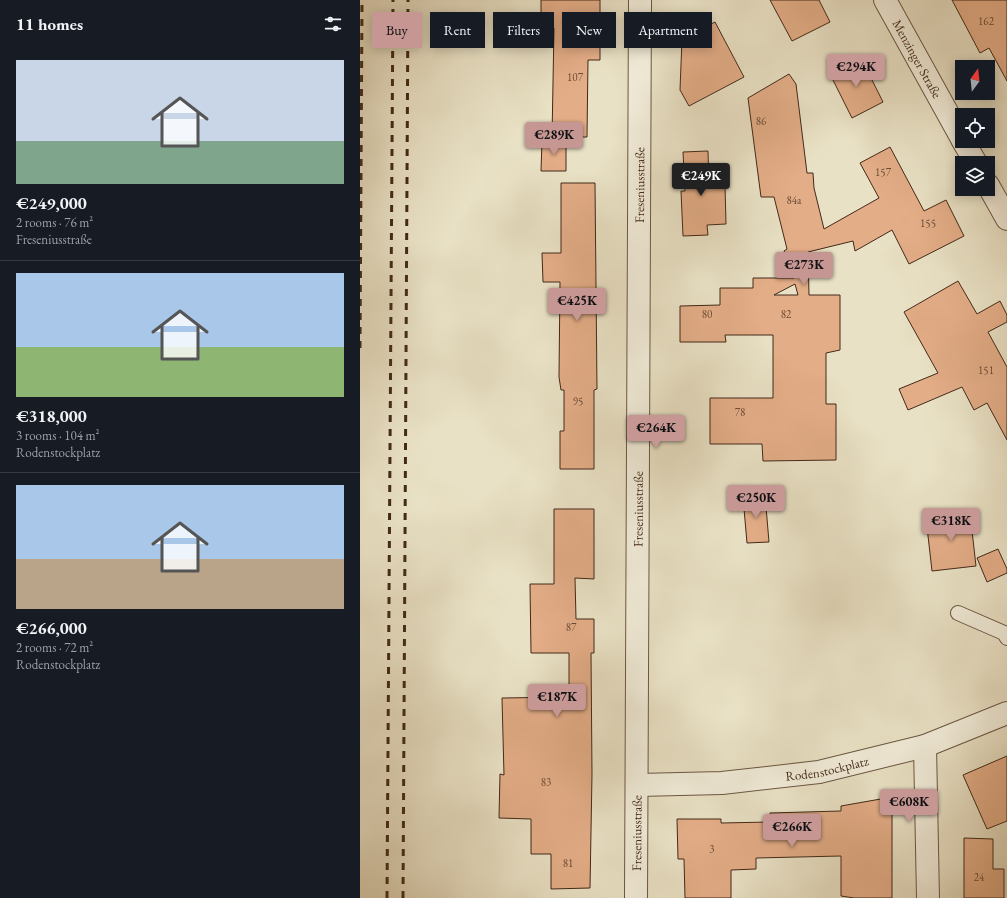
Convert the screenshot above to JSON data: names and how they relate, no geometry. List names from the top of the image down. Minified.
{"streets":{"street":["Menzinger Straße","Freseniusstraße","Rodenstockplatz"]},"crossings":[["Freseniusstraße","Rodenstockplatz"]],"house_numbers":["162","107","86","157","84a","155","80","82","151","95","78","87","83","3","81","24"],"north":"top","page":{"heading":"11 homes","chip":["Buy","Rent","Filters","New","Apartment"],"list":[{"name":"€249,000","note":"2 rooms · 76 m² · Freseniusstraße"},{"name":"€318,000","note":"3 rooms · 104 m² · Rodenstockplatz"},{"name":"€266,000","note":"2 rooms · 72 m² · Rodenstockplatz"}],"price":["€294K","€289K","€249K","€273K","€425K","€264K","€250K","€318K","€187K","€608K","€266K"]}}
